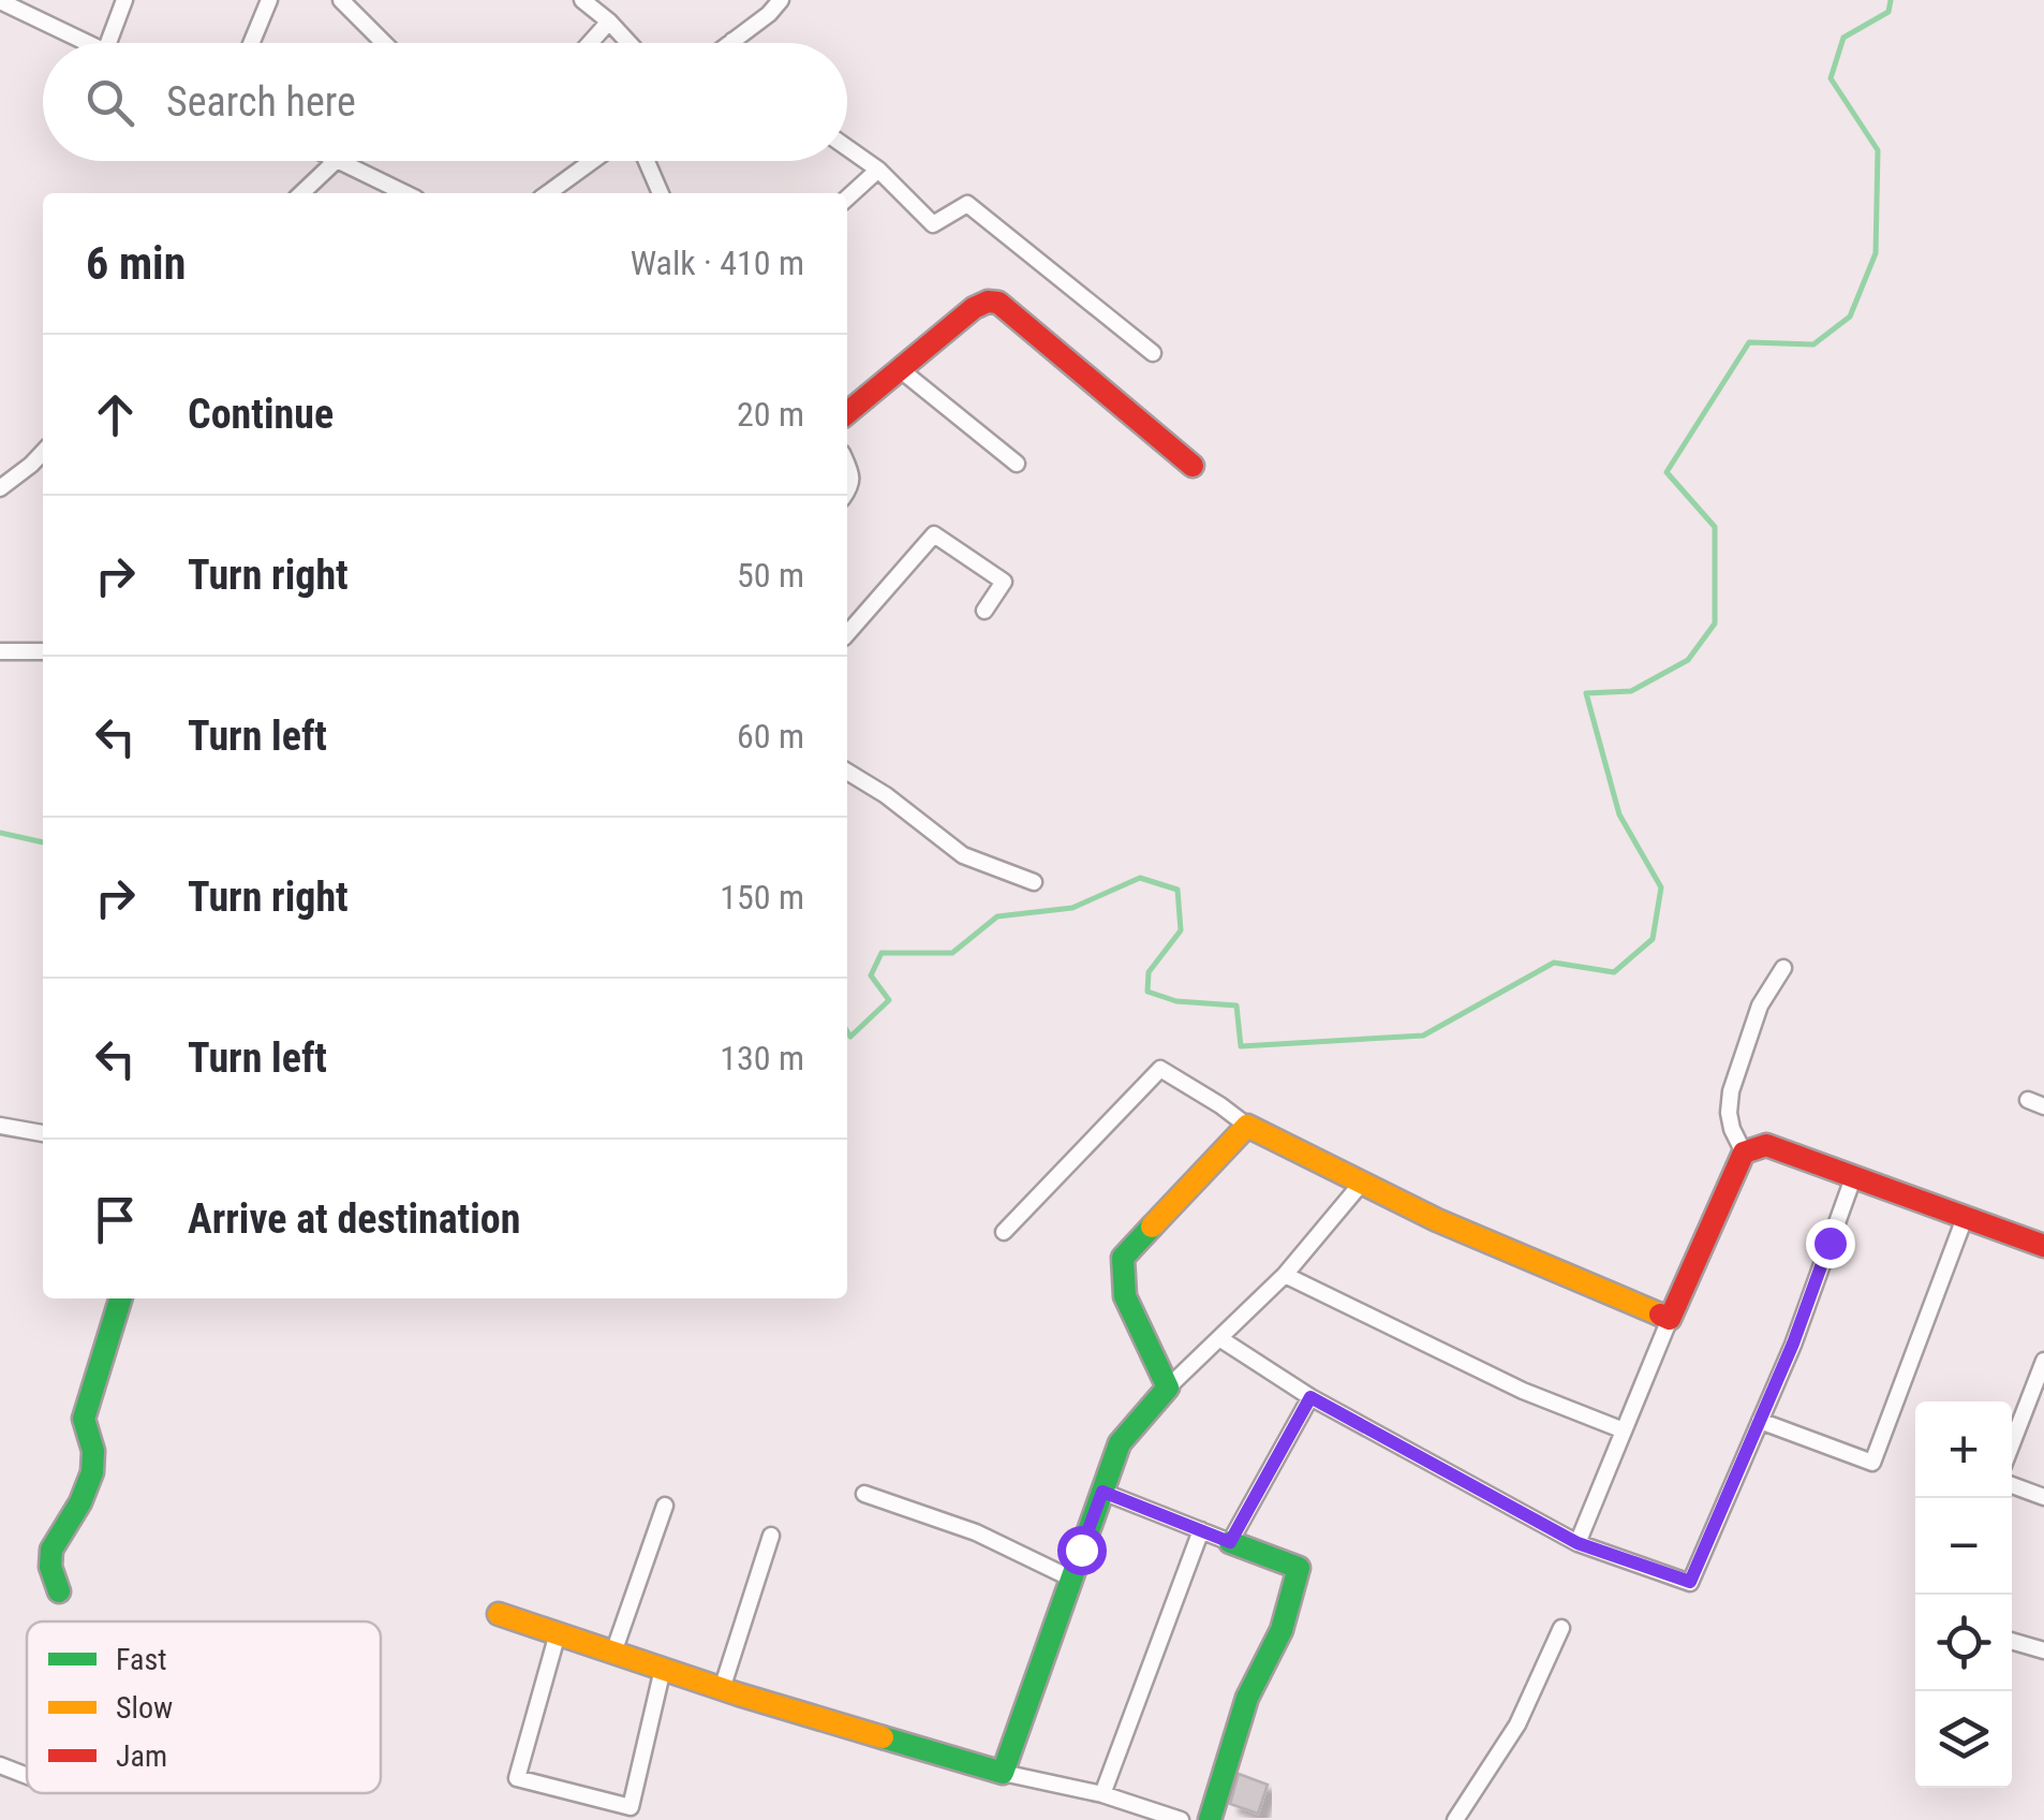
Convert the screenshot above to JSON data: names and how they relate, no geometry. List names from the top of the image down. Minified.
{"legend":["Fast","Slow","Jam"],"page":{"search":"Search here","heading":["6 min","Walk · 410 m"],"list":[["Continue","20 m"],["Turn right","50 m"],["Turn left","60 m"],["Turn right","150 m"],["Turn left","130 m"],"Arrive at destination"],"map_buttons":["+","−"]}}
